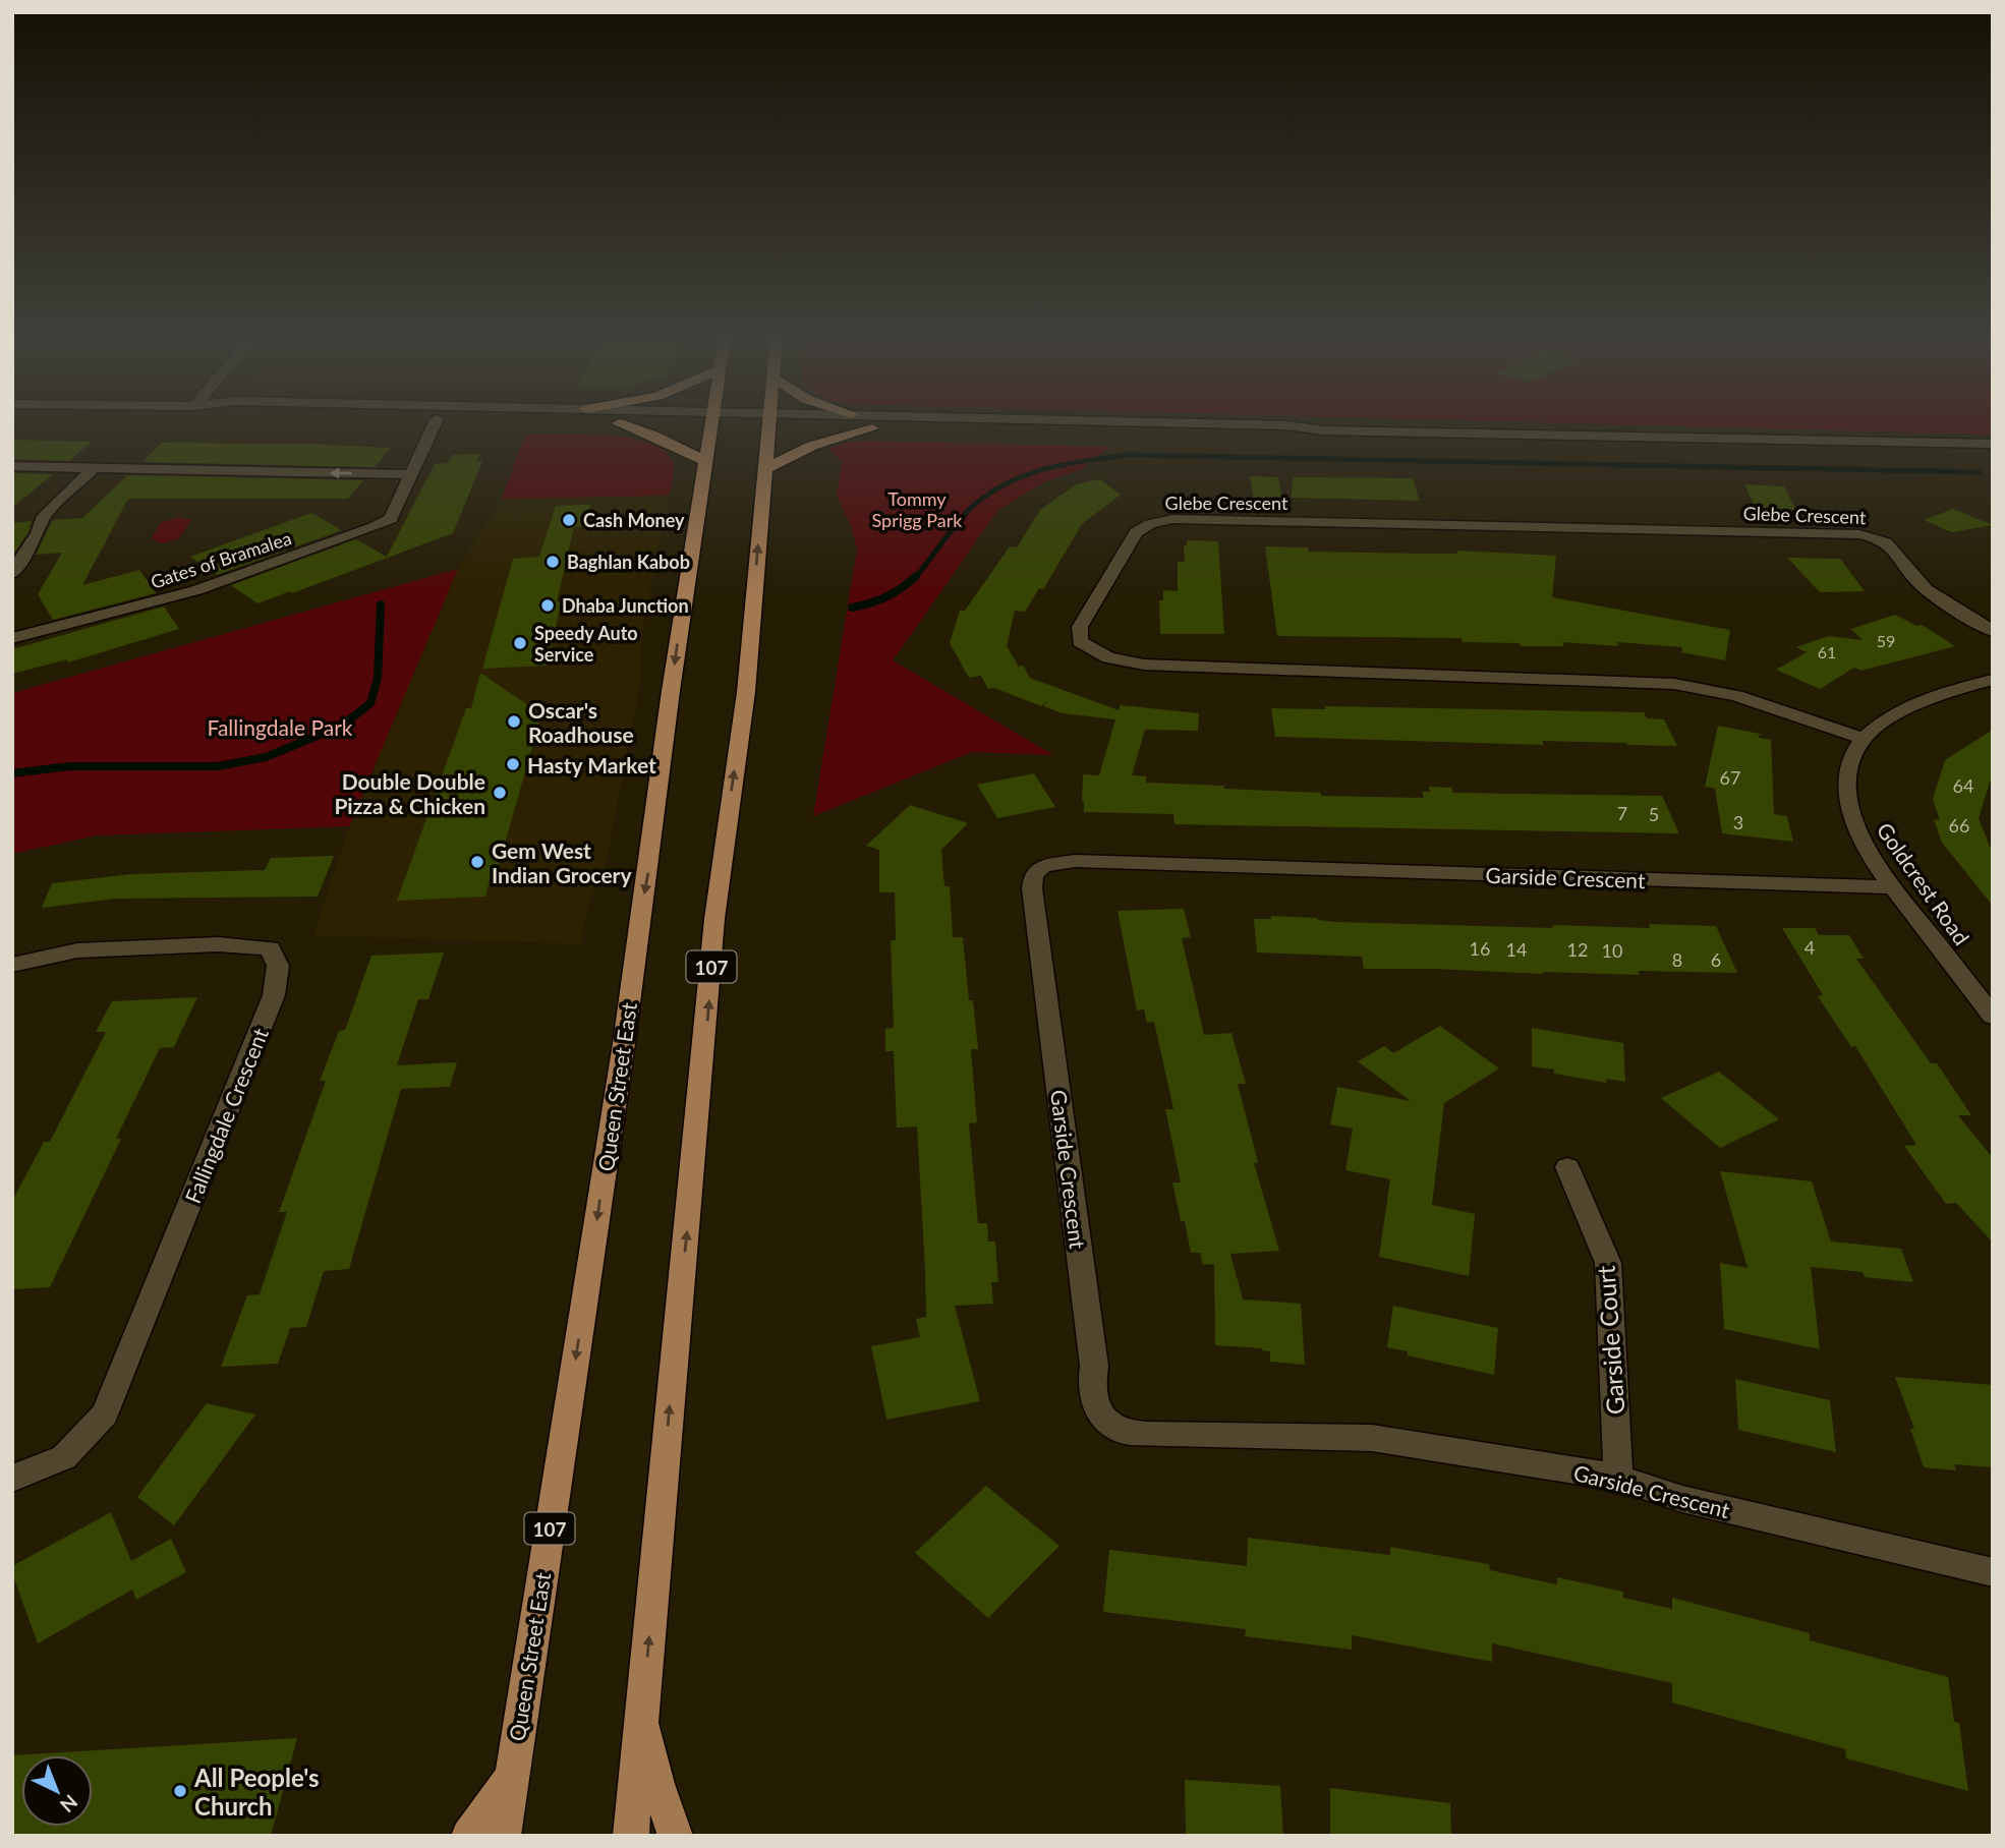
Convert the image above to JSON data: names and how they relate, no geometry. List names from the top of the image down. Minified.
{"streets":{"main road":["107","Queen Street East"],"street":["Glebe Crescent","Gates of Bramalea","Garside Crescent","Goldcrest Road","Fallingdale Crescent","Garside Court"]},"crossings":[["Glebe Crescent","Goldcrest Road"],["Garside Crescent","Goldcrest Road"],["Garside Crescent","Garside Court"]],"parks":["Tommy Sprigg Park","Fallingdale Park"],"places":["Cash Money","Baghlan Kabob","Dhaba Junction","Speedy Auto Service","Oscar's Roadhouse","Hasty Market","Double Double Pizza & Chicken","Gem West Indian Grocery","All People's Church"],"house_numbers":["59","61","67","64","7","5","3","66","4","16","14","12","10","8","6"],"north":"bottom right"}
